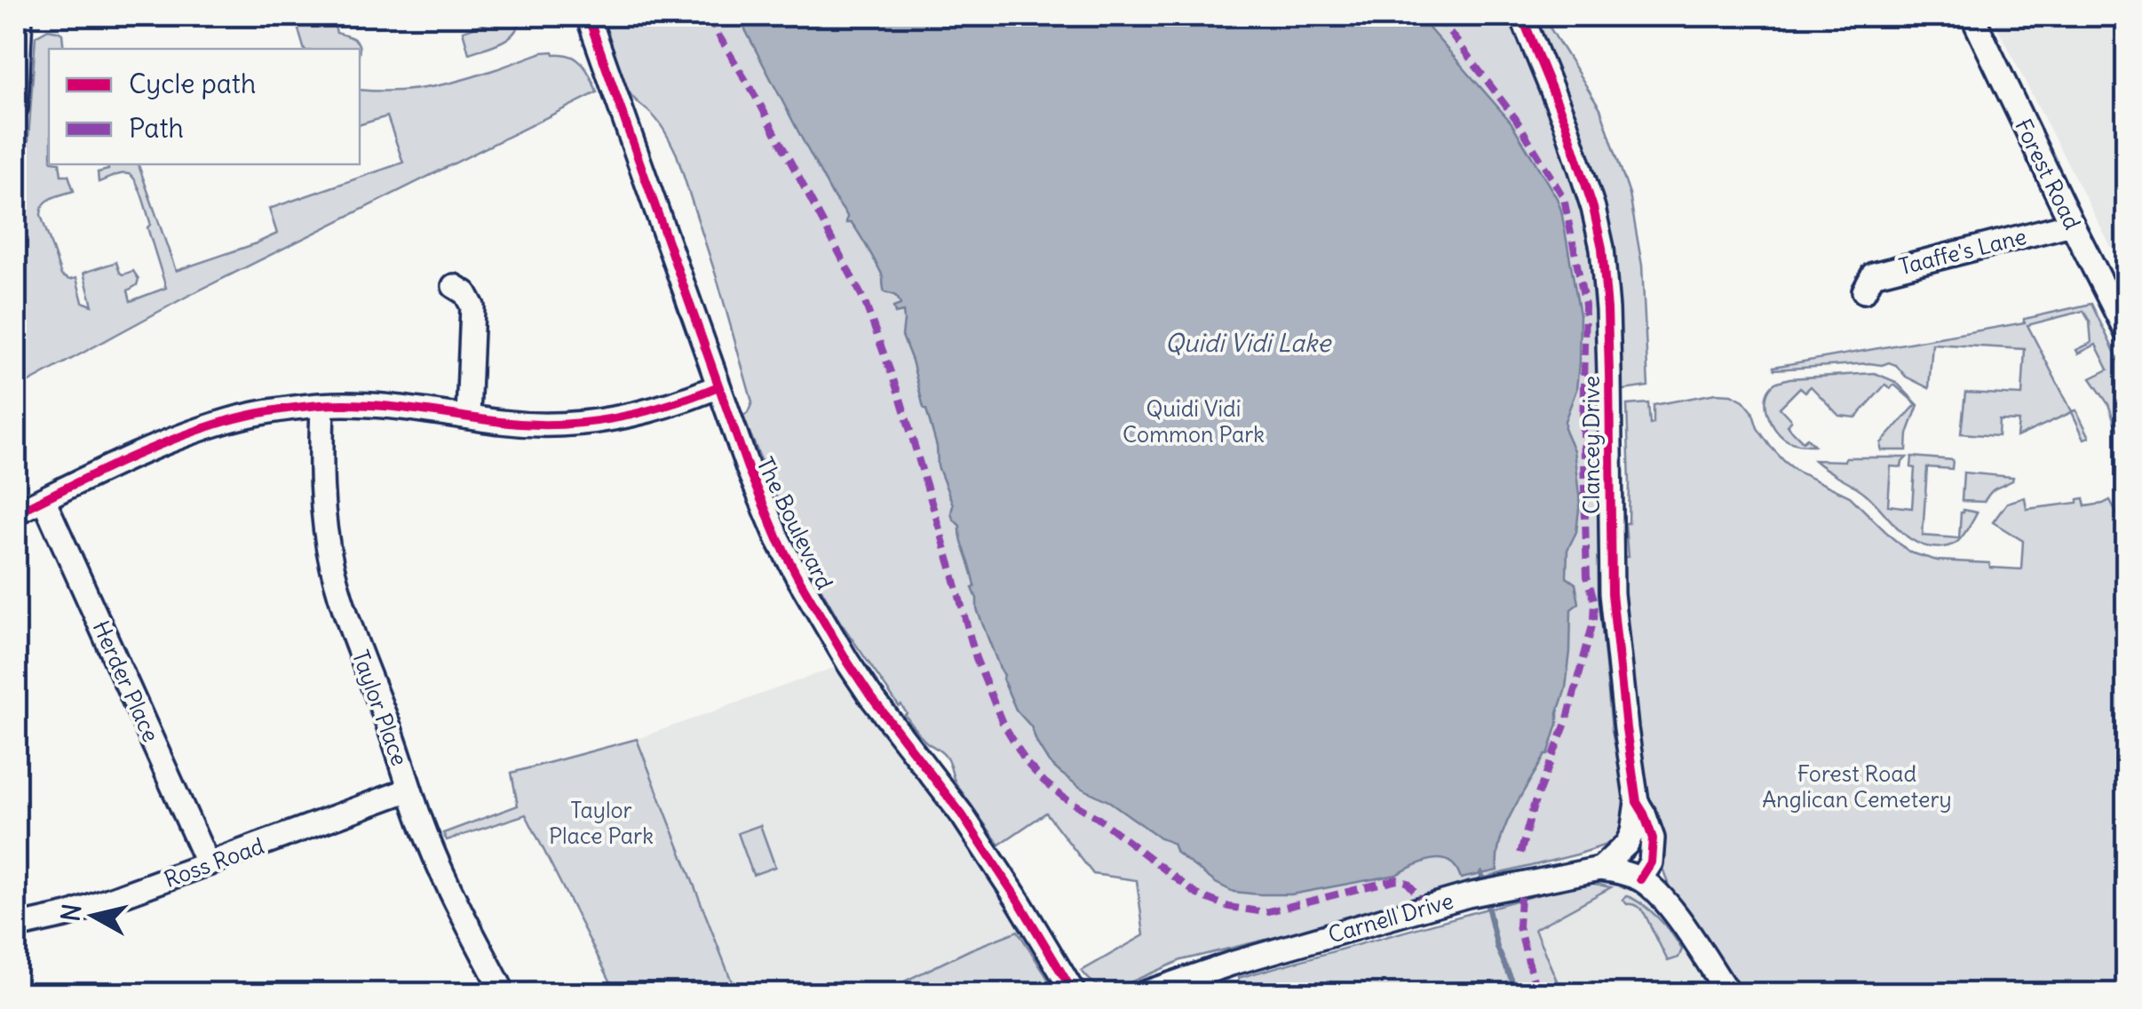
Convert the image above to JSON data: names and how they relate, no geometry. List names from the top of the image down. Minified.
{"streets":{"street":["Forest Road","Taaffe's Lane","Clancey Drive","The Boulevard","Herder Place","Taylor Place","Ross Road","Carnell Drive"]},"crossings":[["Forest Road","Taaffe's Lane"],["Herder Place","Ross Road"],["Taylor Place","Ross Road"]],"water":["Quidi Vidi Lake"],"parks":["Quidi Vidi Common Park","Forest Road Anglican Cemetery","Taylor Place Park"],"legend":["Cycle path","Path"],"north":"left"}
